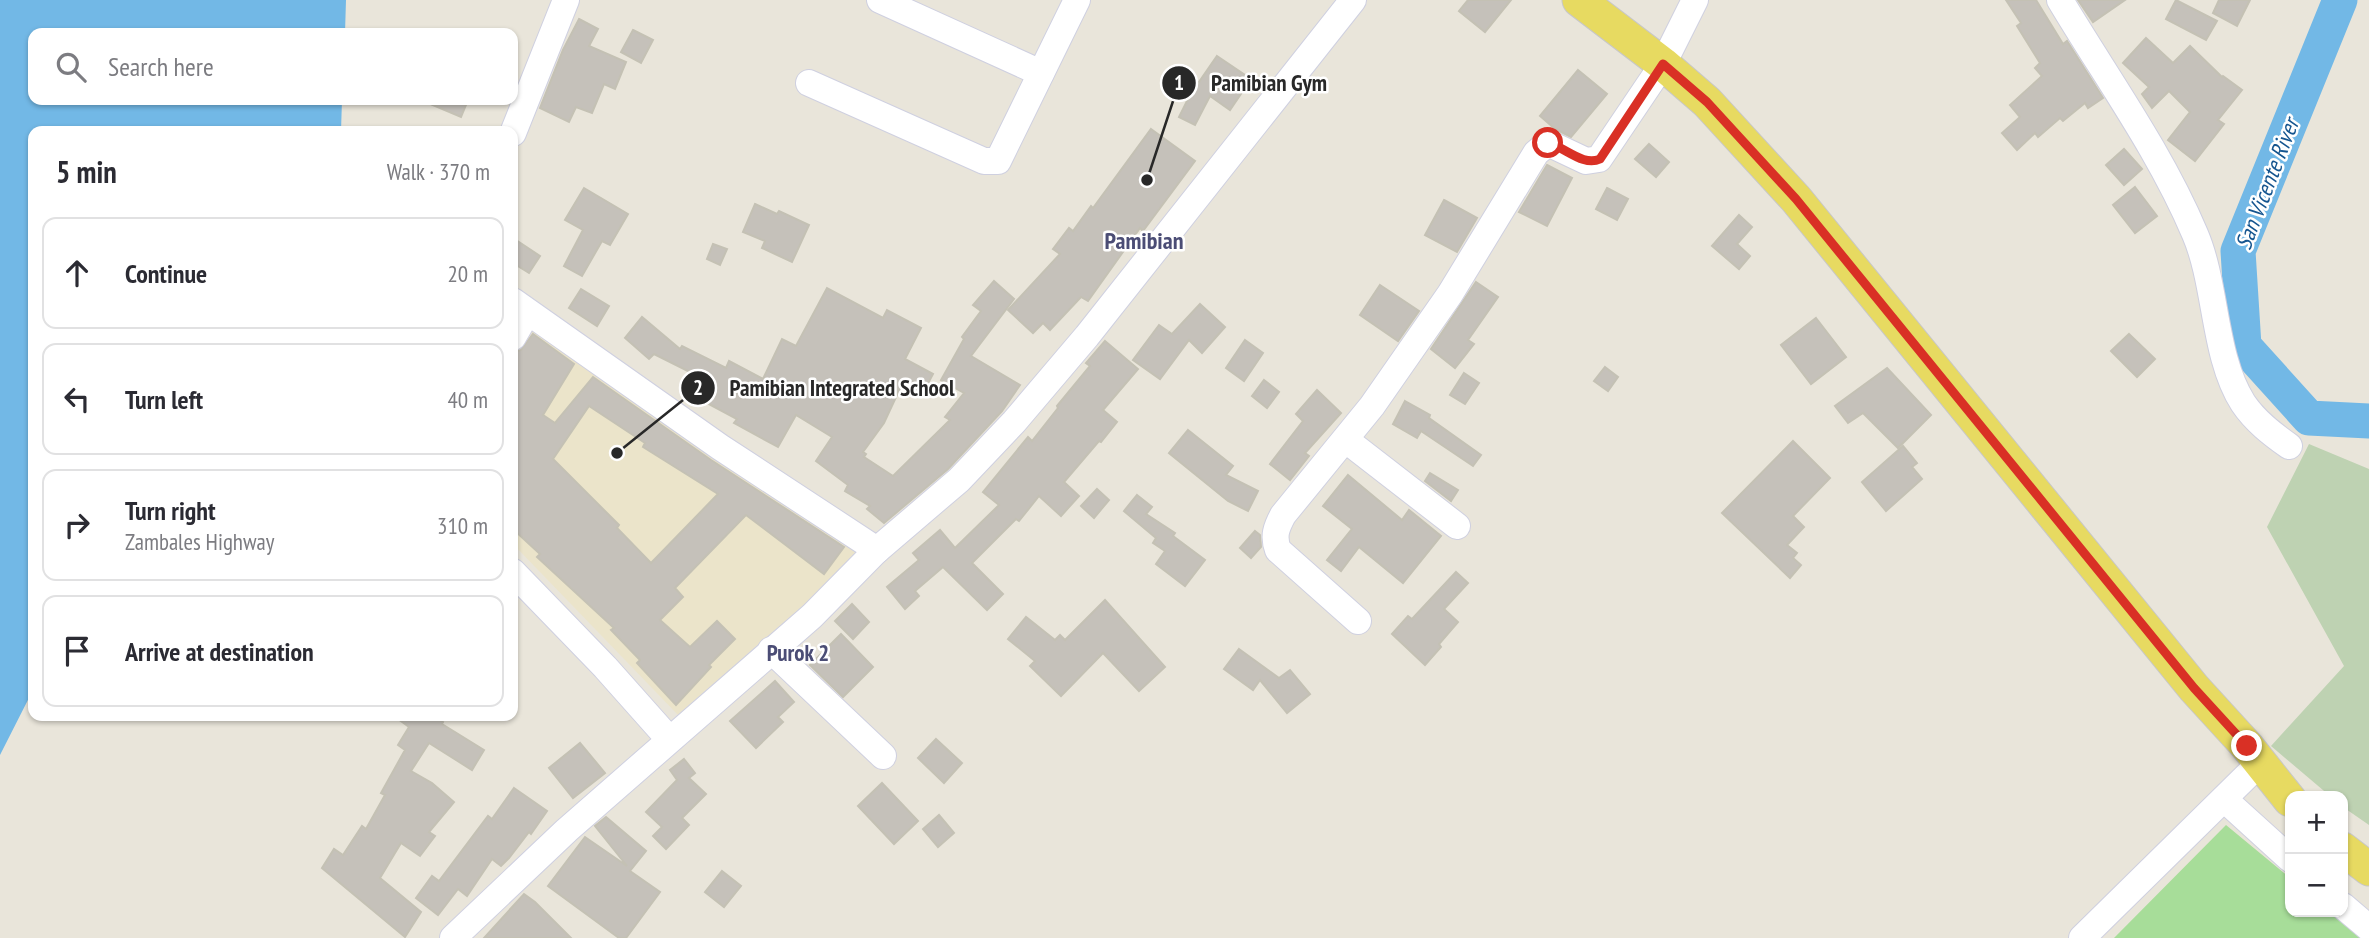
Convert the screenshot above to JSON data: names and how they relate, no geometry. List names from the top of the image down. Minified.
{"districts":["Pamibian","Purok 2"],"water":["San Vicente River"],"places":["Pamibian Gym","Pamibian Integrated School"],"page":{"search":"Search here","heading":["5 min","Walk · 370 m"],"list":[["Continue","20 m"],["Turn left","40 m"],["Turn right","Zambales Highway","310 m"],"Arrive at destination"],"map_buttons":["+","−"]}}
